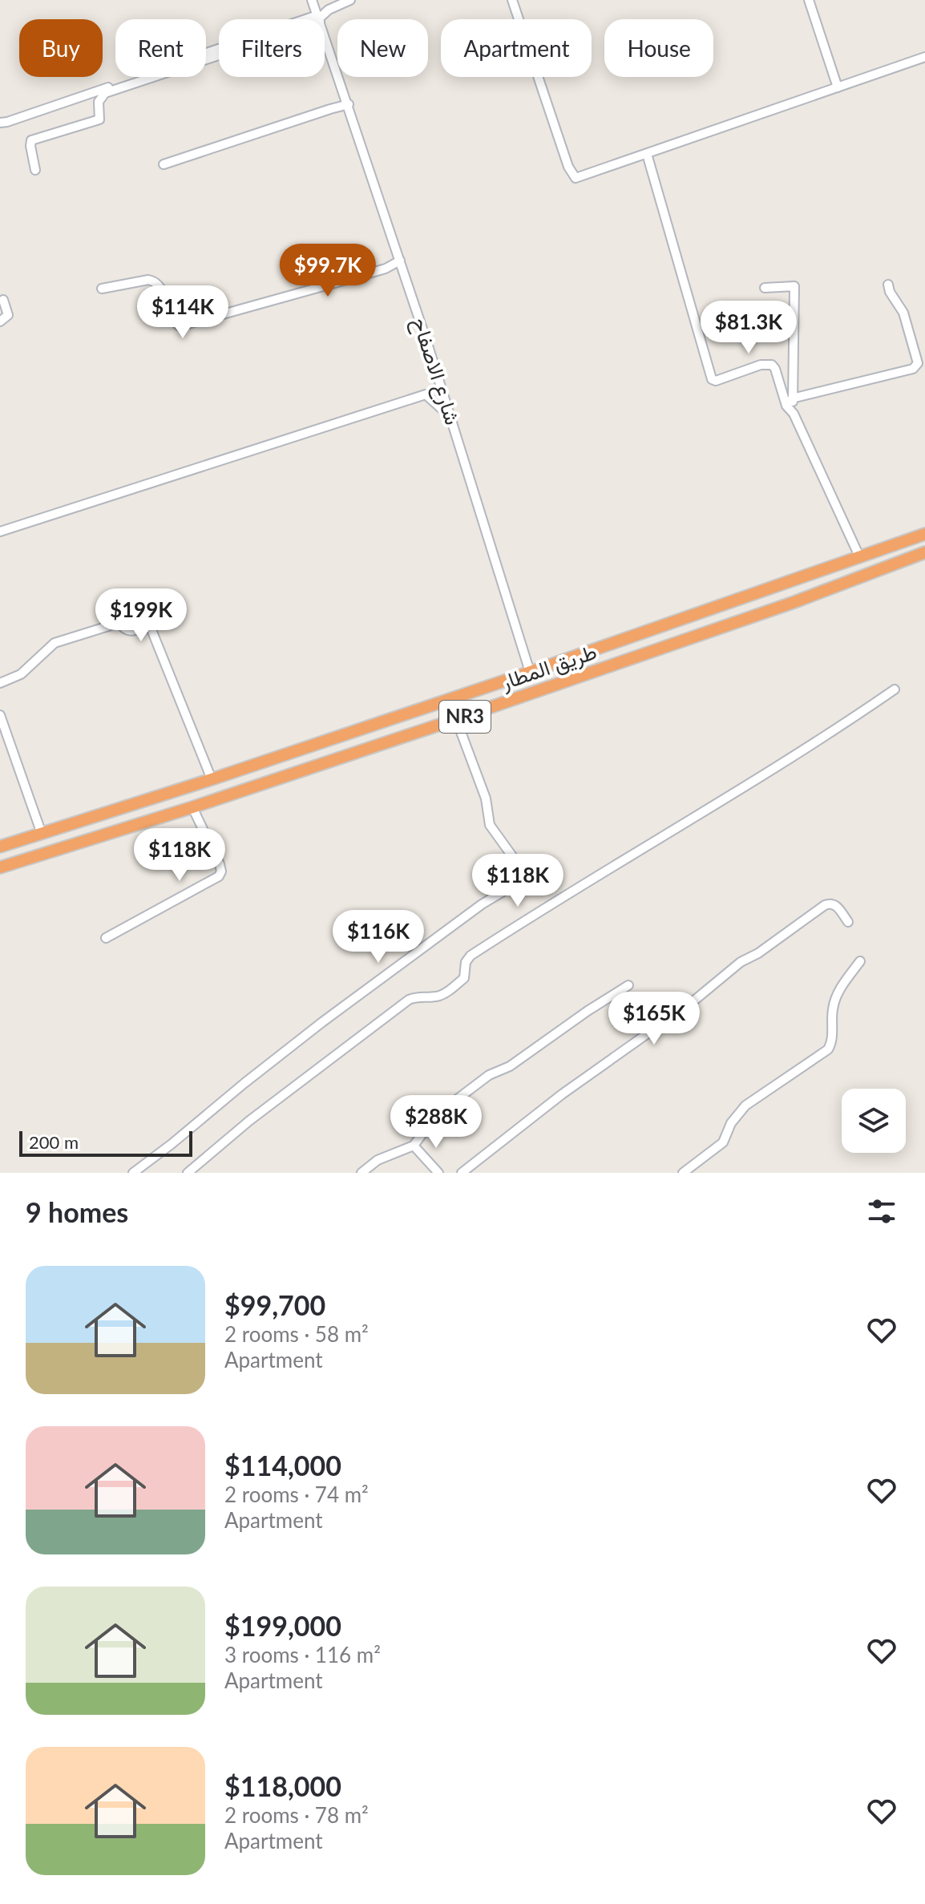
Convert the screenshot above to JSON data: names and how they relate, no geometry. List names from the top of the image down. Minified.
{"streets":{"highway":["طريق المطار","NR3"],"street":["شارع الاصفاح"]},"crossings":[["شارع الاصفاح","طريق المطار"]],"scale_bar":"200 m","page":{"chip":["Buy","Rent","Filters","New","Apartment","House"],"price":["$99.7K","$114K","$81.3K","$199K","$118K","$118K","$116K","$165K","$288K"],"scale":"200 m","heading":"9 homes","list":[{"name":"$99,700","note":"2 rooms · 58 m² · Apartment"},{"name":"$114,000","note":"2 rooms · 74 m² · Apartment"},{"name":"$199,000","note":"3 rooms · 116 m² · Apartment"},{"name":"$118,000","note":"2 rooms · 78 m² · Apartment"}]}}
